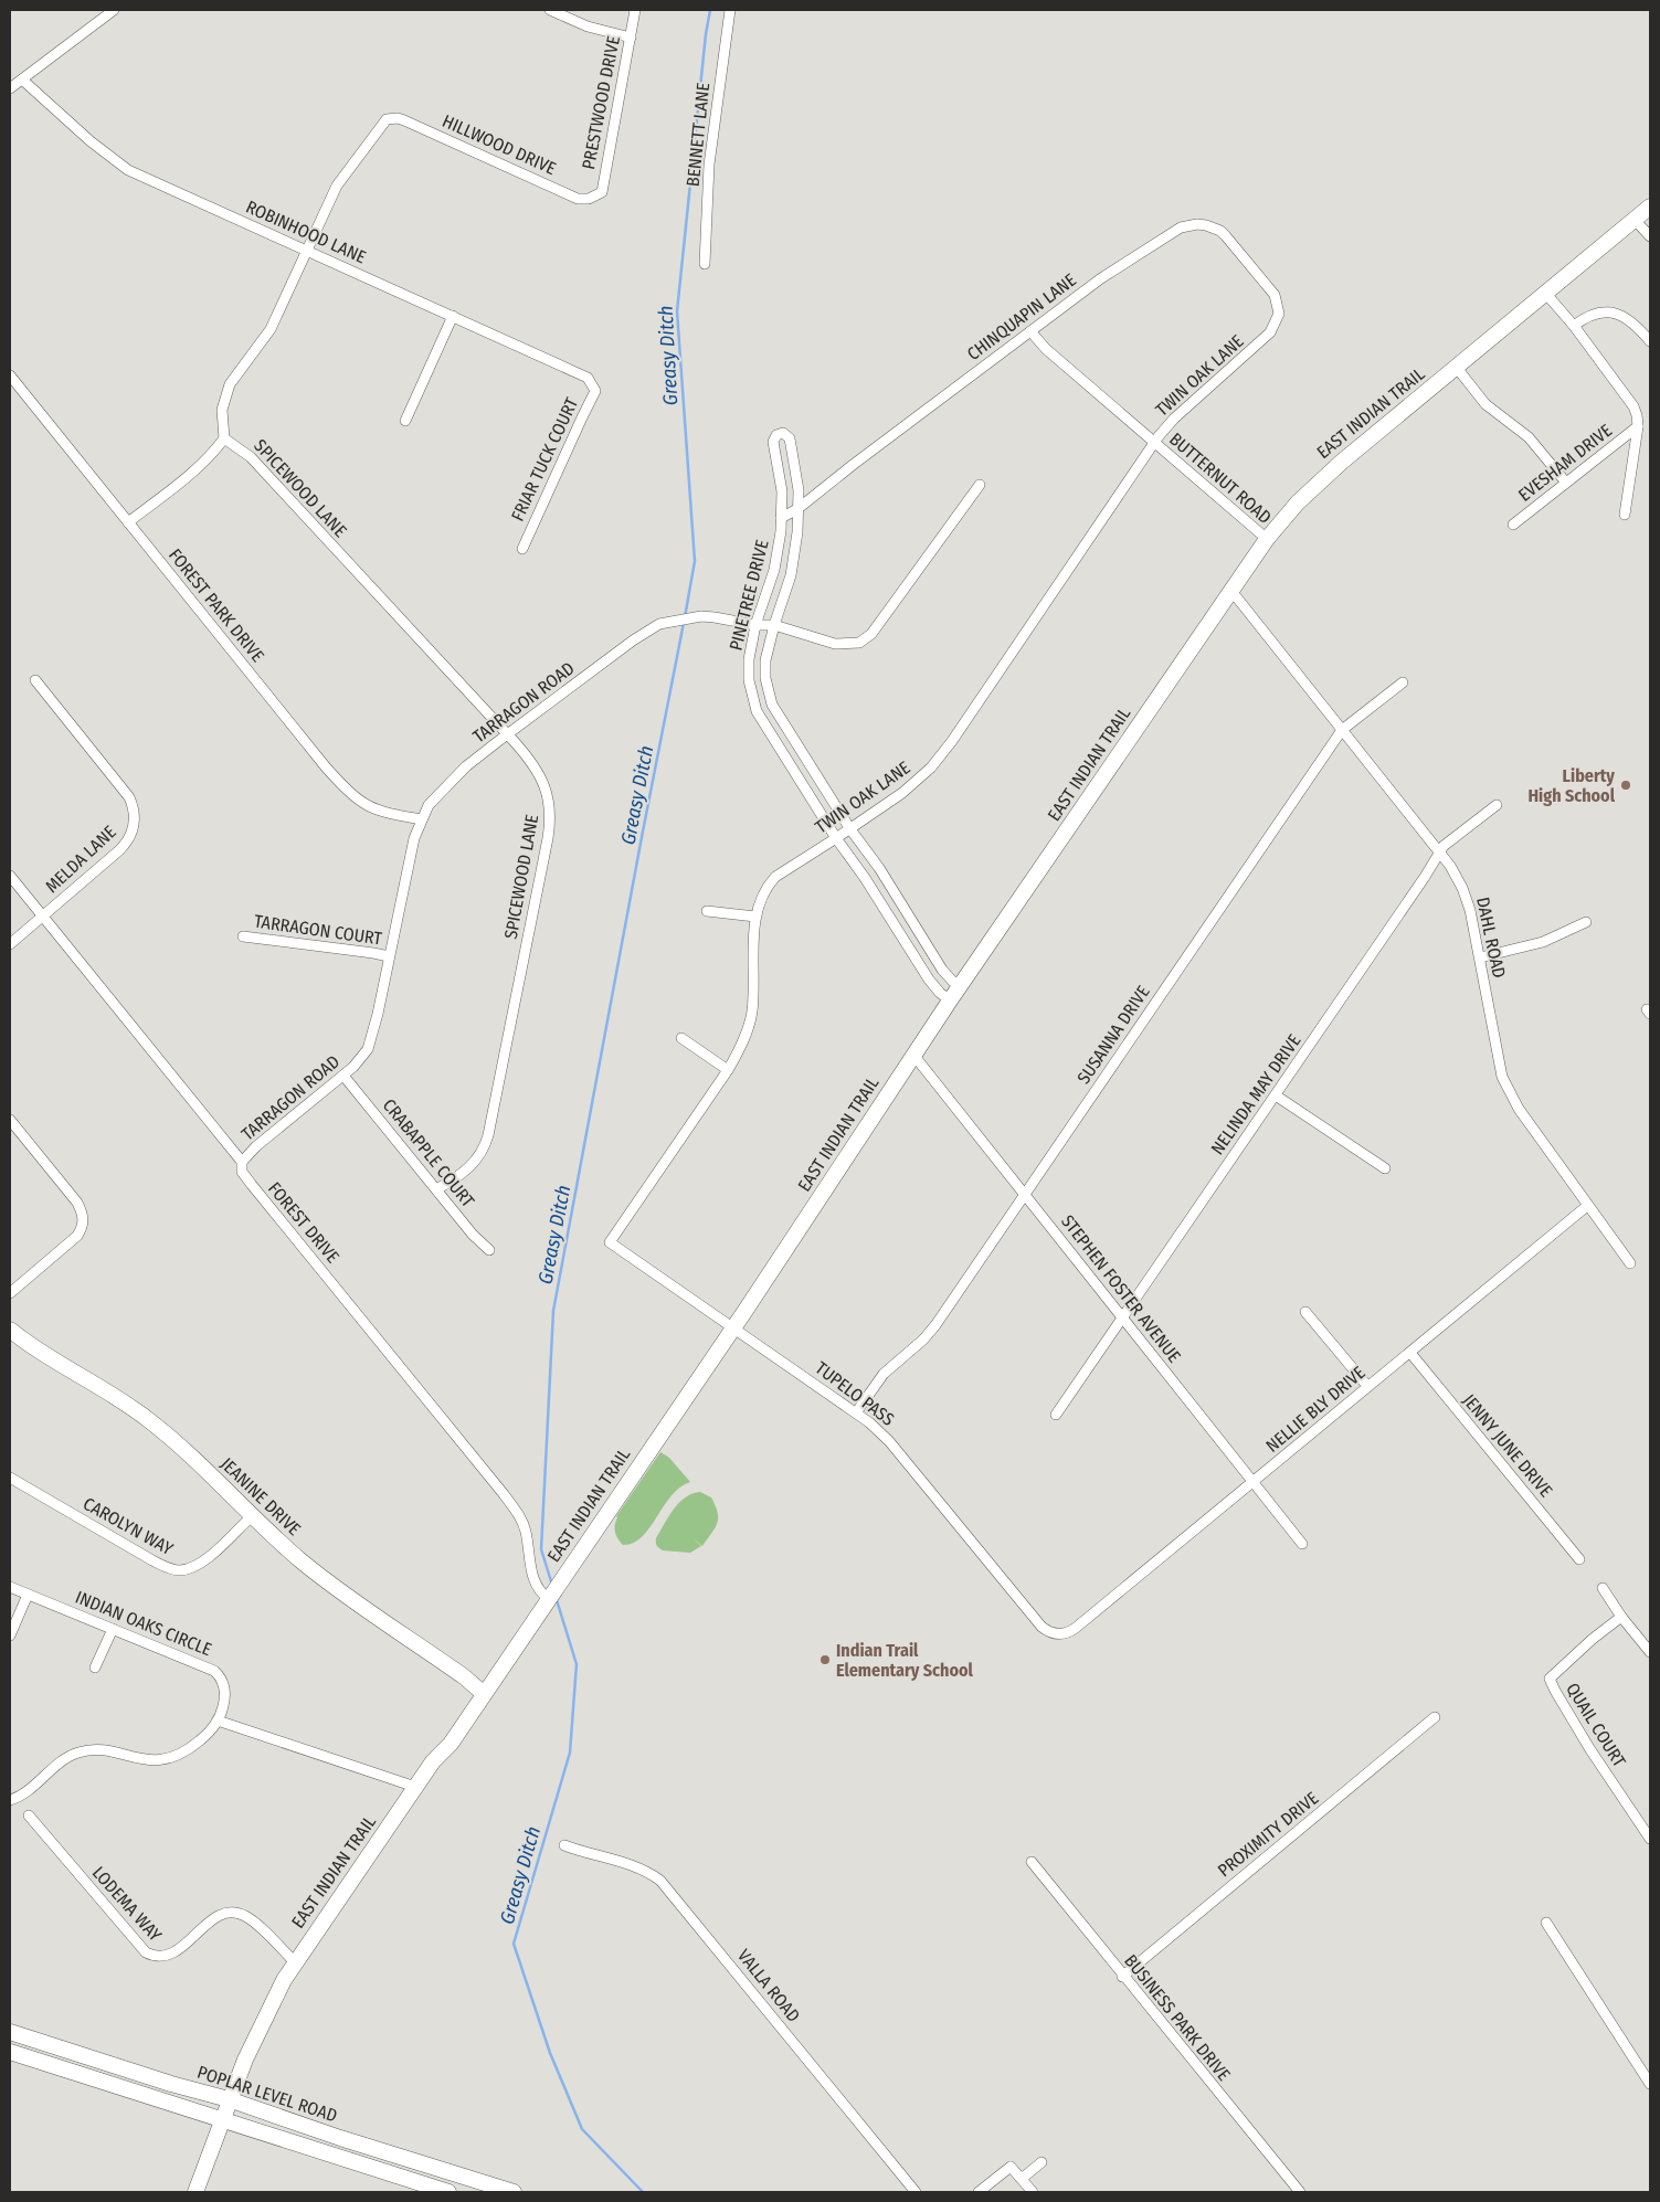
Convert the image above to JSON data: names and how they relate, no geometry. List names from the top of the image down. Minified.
{"streets":{"main road":["EAST INDIAN TRAIL","JEANINE DRIVE","POPLAR LEVEL ROAD"],"street":["PRESTWOOD DRIVE","BENNETT LANE","HILLWOOD DRIVE","ROBINHOOD LANE","CHINQUAPIN LANE","TWIN OAK LANE","FRIAR TUCK COURT","EVESHAM DRIVE","BUTTERNUT ROAD","SPICEWOOD LANE","PINETREE DRIVE","FOREST PARK DRIVE","TARRAGON ROAD","MELDA LANE","TARRAGON COURT","DAHL ROAD","SUSANNA DRIVE","NELINDA MAY DRIVE","CRABAPPLE COURT","FOREST DRIVE","STEPHEN FOSTER AVENUE","TUPELO PASS","NELLIE BLY DRIVE","JENNY JUNE DRIVE","CAROLYN WAY","INDIAN OAKS CIRCLE","QUAIL COURT","PROXIMITY DRIVE","LODEMA WAY","VALLA ROAD","BUSINESS PARK DRIVE"]},"crossings":[["PRESTWOOD DRIVE","HILLWOOD DRIVE"],["HILLWOOD DRIVE","ROBINHOOD LANE"],["ROBINHOOD LANE","FRIAR TUCK COURT"],["CHINQUAPIN LANE","TWIN OAK LANE"],["CHINQUAPIN LANE","BUTTERNUT ROAD"],["CHINQUAPIN LANE","PINETREE DRIVE"],["TWIN OAK LANE","BUTTERNUT ROAD"],["TWIN OAK LANE","PINETREE DRIVE"],["TWIN OAK LANE","TUPELO PASS"],["EAST INDIAN TRAIL","BUTTERNUT ROAD"],["EAST INDIAN TRAIL","PINETREE DRIVE"],["EAST INDIAN TRAIL","DAHL ROAD"],["EAST INDIAN TRAIL","FOREST DRIVE"],["EAST INDIAN TRAIL","STEPHEN FOSTER AVENUE"],["EAST INDIAN TRAIL","TUPELO PASS"],["EAST INDIAN TRAIL","JEANINE DRIVE"],["EAST INDIAN TRAIL","LODEMA WAY"],["EAST INDIAN TRAIL","POPLAR LEVEL ROAD"],["SPICEWOOD LANE","TARRAGON ROAD"],["SPICEWOOD LANE","CRABAPPLE COURT"],["PINETREE DRIVE","TARRAGON ROAD"],["FOREST PARK DRIVE","TARRAGON ROAD"],["TARRAGON ROAD","TARRAGON COURT"],["TARRAGON ROAD","CRABAPPLE COURT"],["TARRAGON ROAD","FOREST DRIVE"],["MELDA LANE","FOREST DRIVE"],["DAHL ROAD","SUSANNA DRIVE"],["DAHL ROAD","NELINDA MAY DRIVE"],["DAHL ROAD","NELLIE BLY DRIVE"],["SUSANNA DRIVE","STEPHEN FOSTER AVENUE"],["SUSANNA DRIVE","TUPELO PASS"],["NELINDA MAY DRIVE","STEPHEN FOSTER AVENUE"],["STEPHEN FOSTER AVENUE","NELLIE BLY DRIVE"],["TUPELO PASS","NELLIE BLY DRIVE"],["NELLIE BLY DRIVE","JENNY JUNE DRIVE"],["JEANINE DRIVE","CAROLYN WAY"],["PROXIMITY DRIVE","BUSINESS PARK DRIVE"]],"water":["Greasy Ditch"],"places":["Liberty High School","Indian Trail Elementary School"]}
